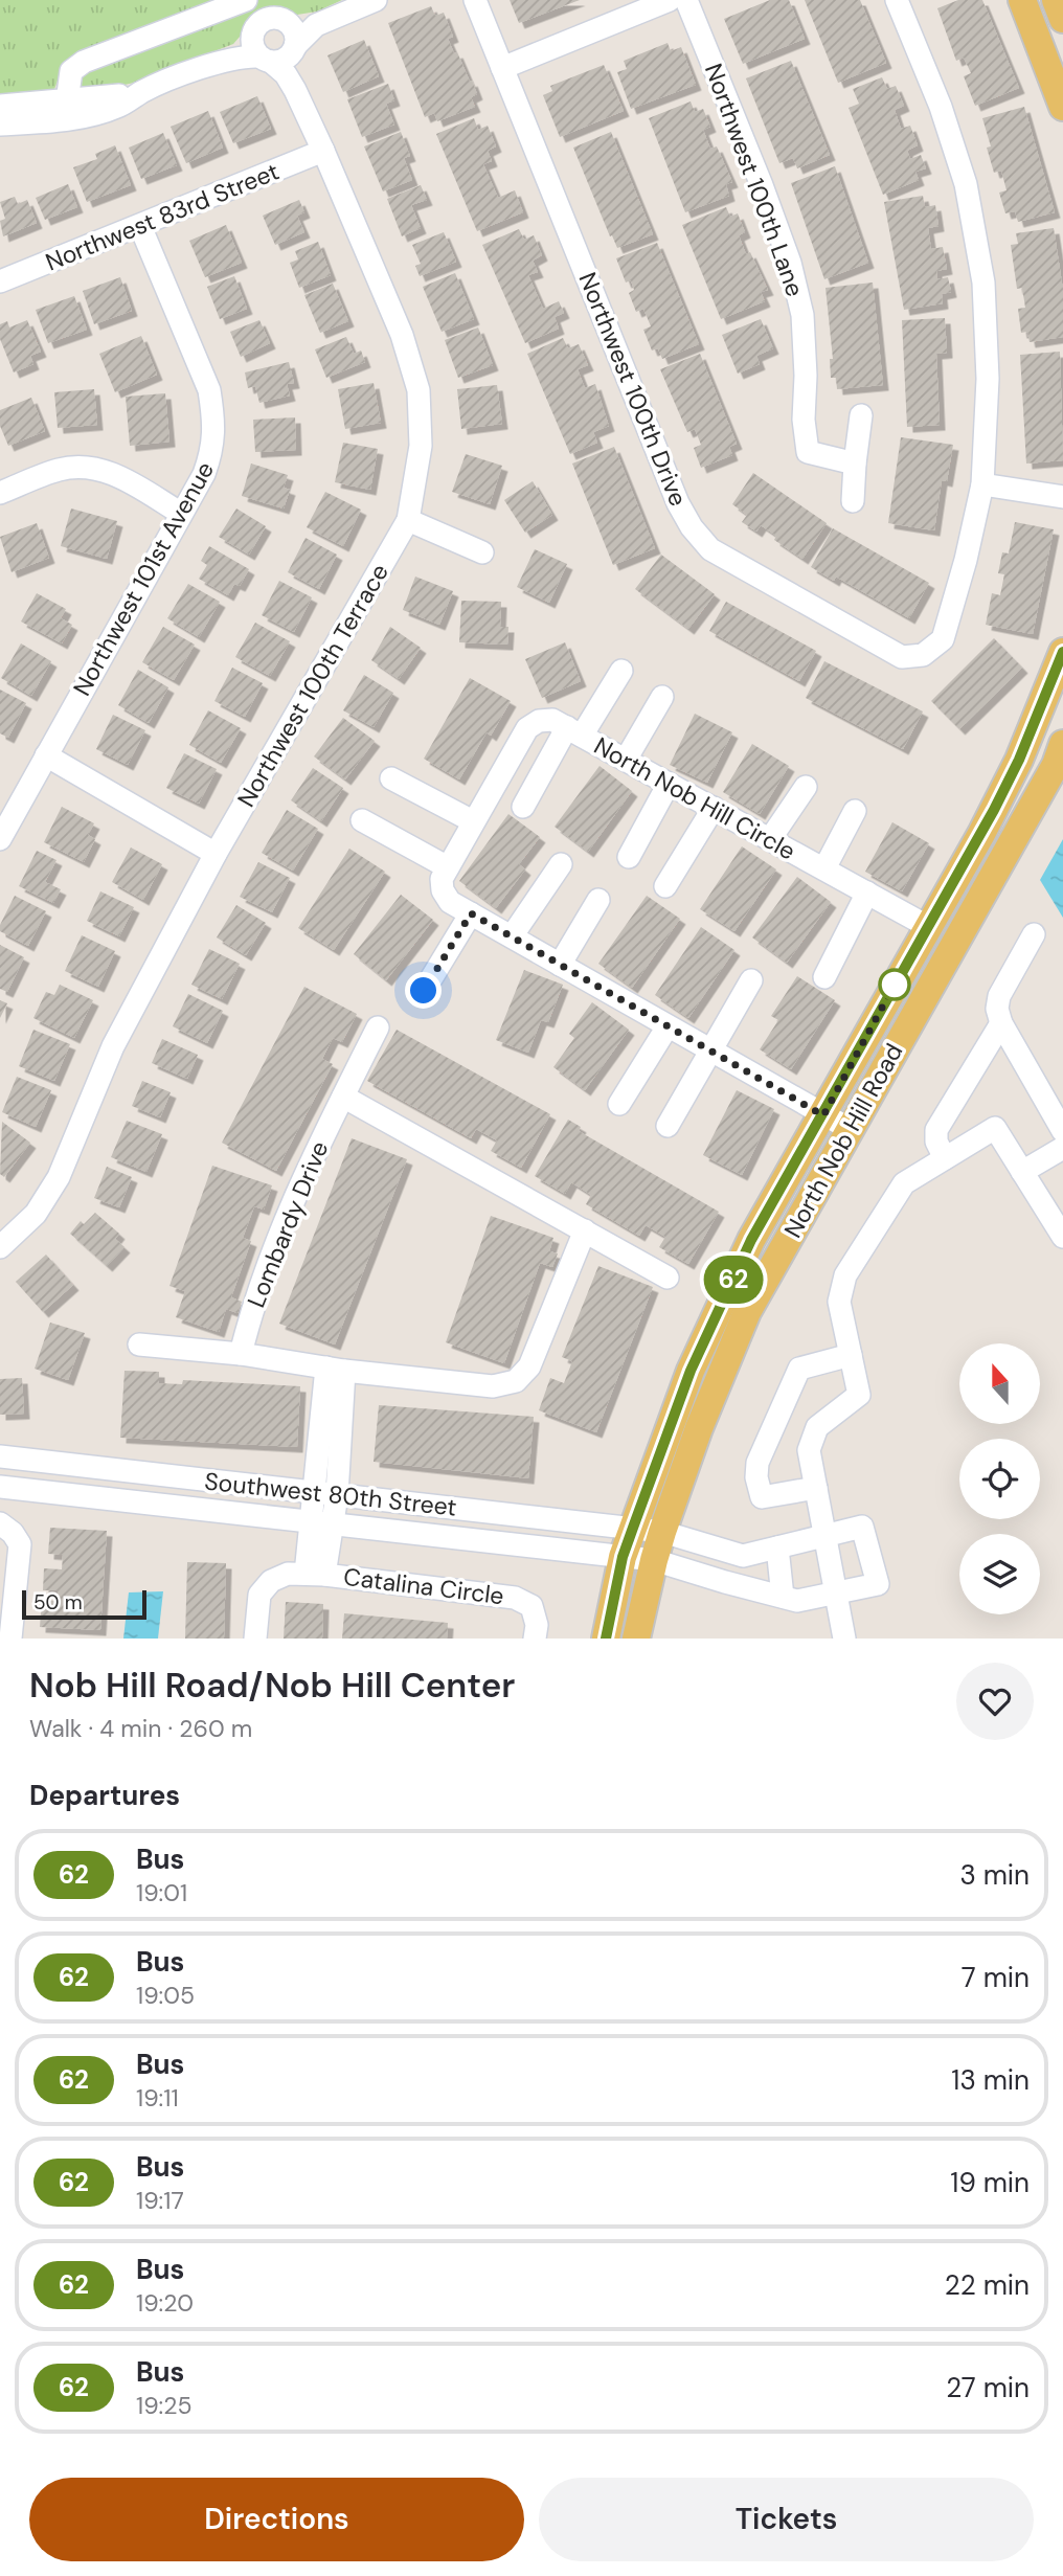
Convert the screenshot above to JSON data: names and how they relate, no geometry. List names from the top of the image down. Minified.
{"streets":{"main road":["North Nob Hill Road"],"street":["Northwest 100th Lane","Northwest 83rd Street","Northwest 100th Drive","Northwest 101st Avenue","Northwest 100th Terrace","North Nob Hill Circle","Lombardy Drive","Southwest 80th Street","Catalina Circle"]},"crossings":[["Northwest 83rd Street","Northwest 101st Avenue"],["Northwest 83rd Street","Northwest 100th Terrace"],["North Nob Hill Circle","North Nob Hill Road"],["North Nob Hill Road","Southwest 80th Street"],["Southwest 80th Street","Catalina Circle"]],"lines":["bus line 62"],"scale_bar":"50 m","north":"top","page":{"on_map":"62","scale":"50 m","heading":[["Nob Hill Road/Nob Hill Center","Walk · 4 min · 260 m"],"Departures"],"list":[{"mark":"62","name":"Bus","note":"19:01","value":"3 min"},{"mark":"62","name":"Bus","note":"19:05","value":"7 min"},{"mark":"62","name":"Bus","note":"19:11","value":"13 min"},{"mark":"62","name":"Bus","note":"19:17","value":"19 min"},{"mark":"62","name":"Bus","note":"19:20","value":"22 min"},{"mark":"62","name":"Bus","note":"19:25","value":"27 min"}],"buttons":["Directions","Tickets"]}}
